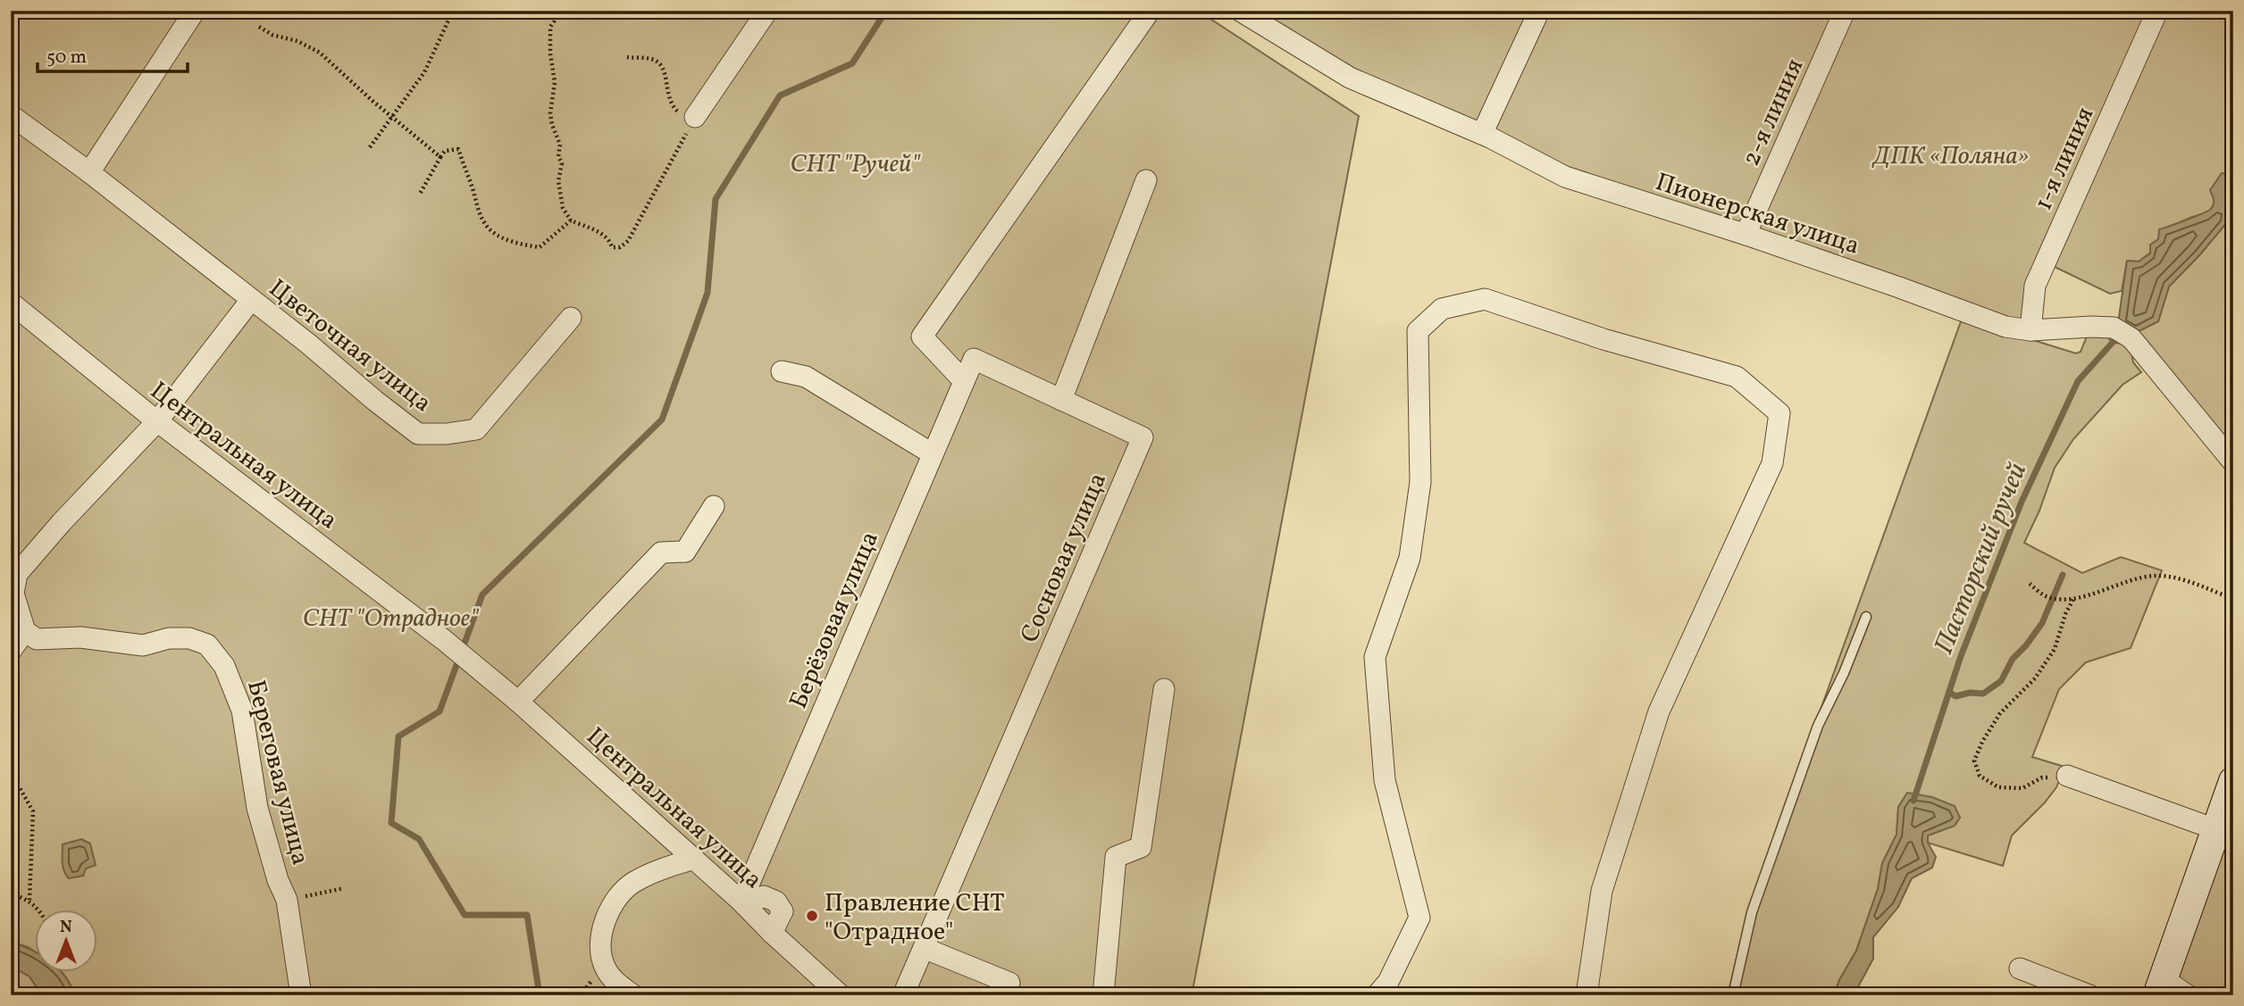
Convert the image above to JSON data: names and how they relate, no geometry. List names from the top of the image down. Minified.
{"streets":{"street":["2-я линия","1-я линия","Пионерская улица","Цветочная улица","Центральная улица","Сосновая улица","Берёзовая улица","Береговая улица"]},"crossings":[["2-я линия","Пионерская улица"],["1-я линия","Пионерская улица"],["Центральная улица","Берёзовая улица"],["Сосновая улица","Берёзовая улица"]],"water":["Пасторский ручей"],"parks":["ДПК «Поляна»","СНТ \"Ручей\"","СНТ \"Отрадное\""],"places":["Правление СНТ \"Отрадное\""],"scale_bar":"50 m","north":"top"}
